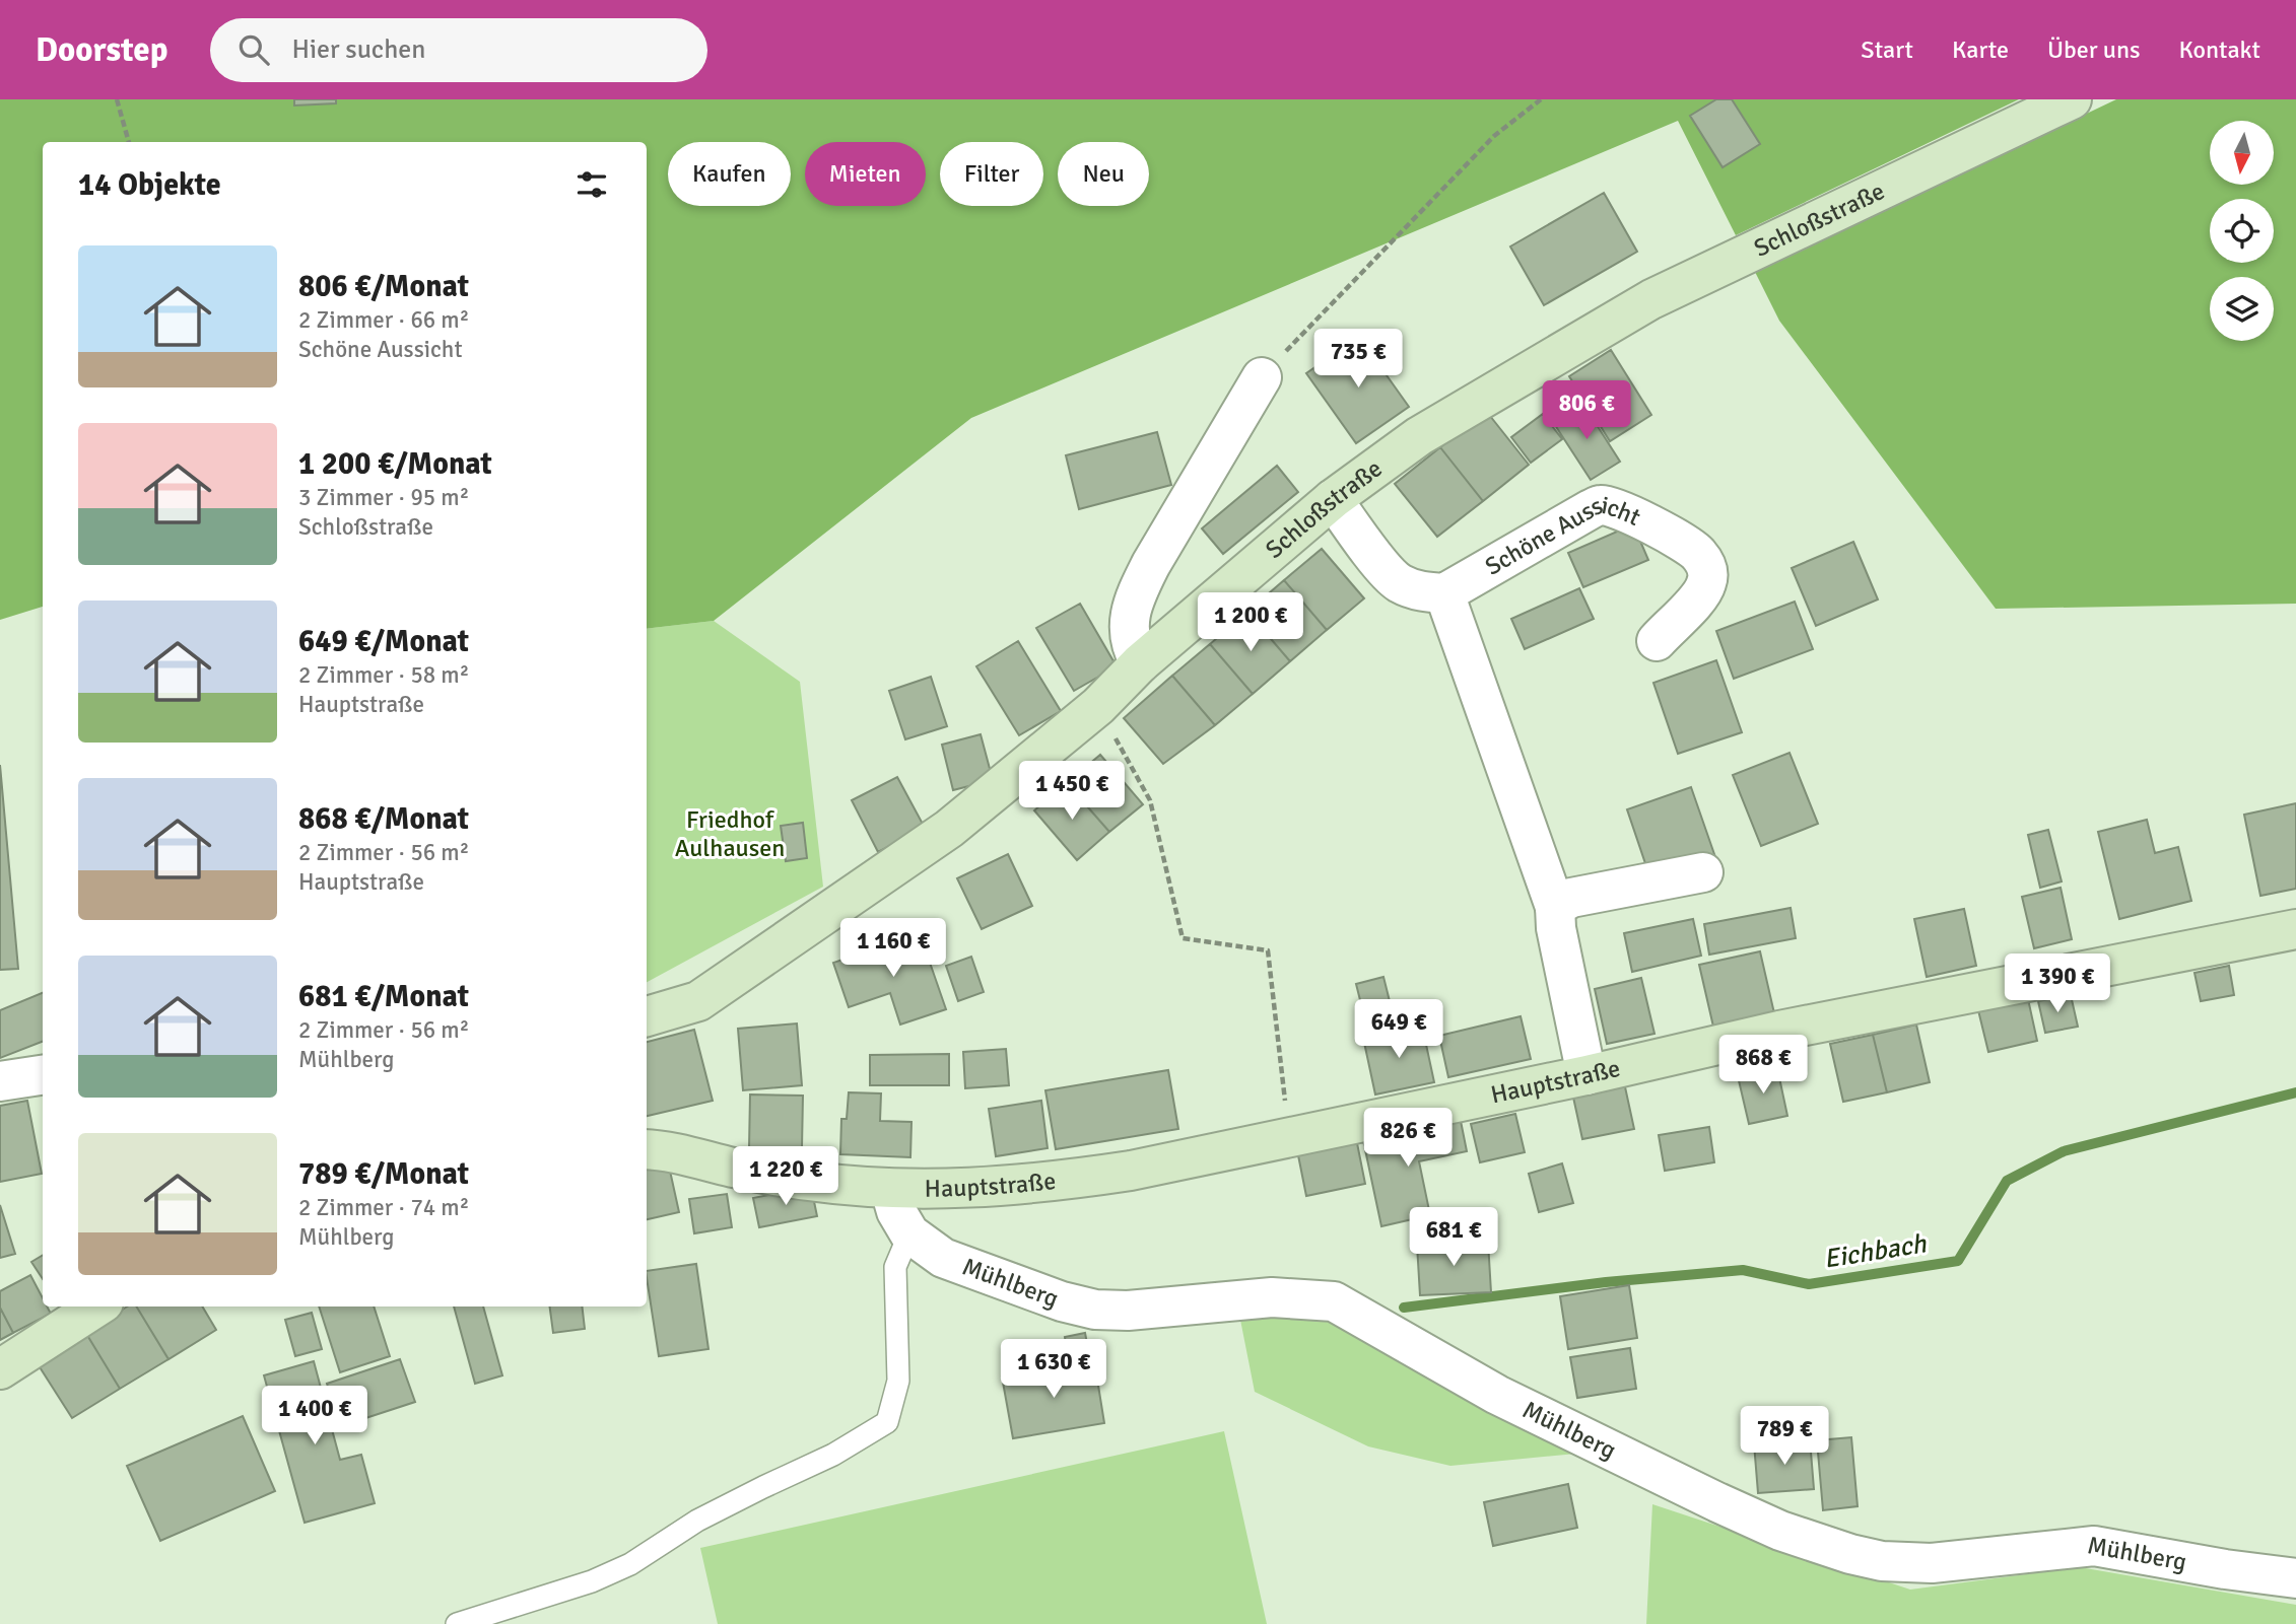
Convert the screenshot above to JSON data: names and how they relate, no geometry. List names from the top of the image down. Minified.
{"streets":{"street":["Schloßstraße","Schöne Aussicht","Hauptstraße","Mühlberg"]},"crossings":[["Hauptstraße","Mühlberg"]],"water":["Eichbach"],"parks":["Friedhof Aulhausen"],"north":"bottom","page":{"header":"Doorstep","search":"Hier suchen","nav":["Start","Karte","Über uns","Kontakt"],"chip":["Kaufen","Mieten","Filter","Neu"],"heading":"14 Objekte","list":[{"name":"806 €/Monat","note":"2 Zimmer · 66 m² · Schöne Aussicht"},{"name":"1 200 €/Monat","note":"3 Zimmer · 95 m² · Schloßstraße"},{"name":"649 €/Monat","note":"2 Zimmer · 58 m² · Hauptstraße"},{"name":"868 €/Monat","note":"2 Zimmer · 56 m² · Hauptstraße"},{"name":"681 €/Monat","note":"2 Zimmer · 56 m² · Mühlberg"},{"name":"789 €/Monat","note":"2 Zimmer · 74 m² · Mühlberg"}],"price":["735 €","806 €","1 200 €","1 450 €","1 160 €","1 390 €","649 €","868 €","826 €","1 220 €","681 €","1 630 €","1 400 €","789 €"]}}
